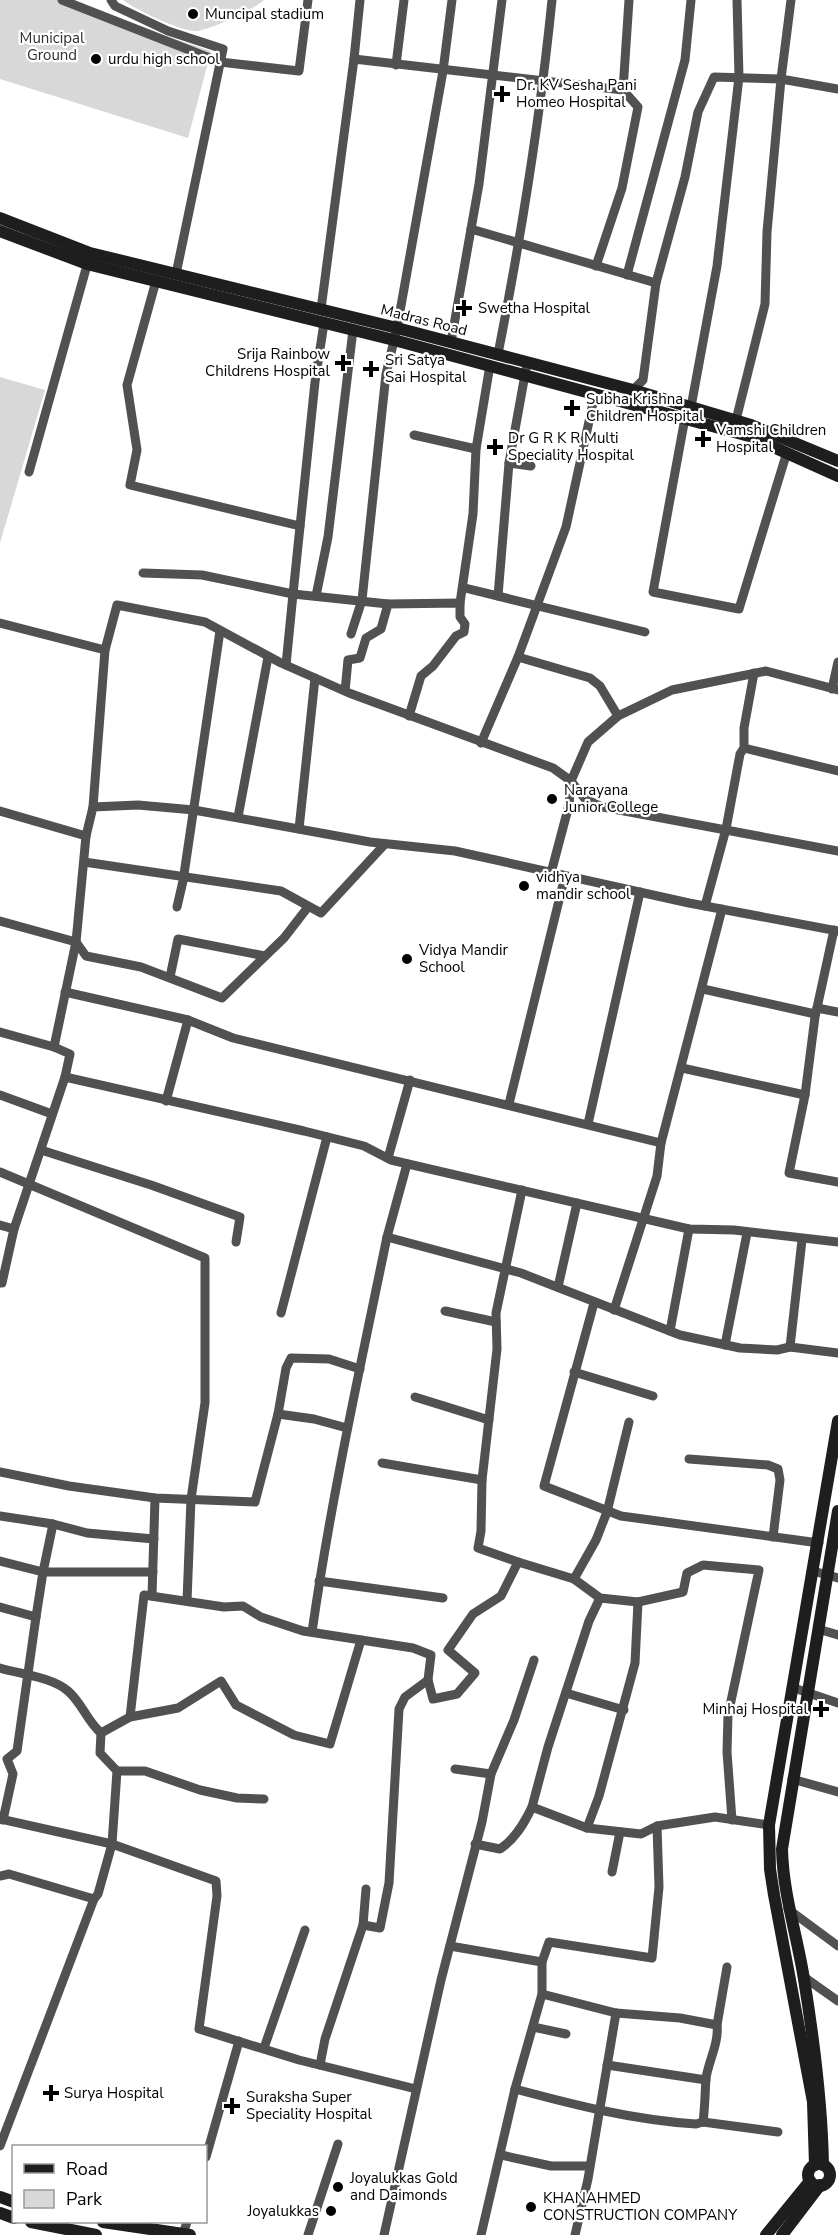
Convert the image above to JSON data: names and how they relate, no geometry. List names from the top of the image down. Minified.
{"streets":{"main road":["Madras Road"]},"parks":["Municipal Ground"],"places":{"other":["Muncipal stadium","urdu high school","Narayana Junior College","vidhya mandir school","Vidya Mandir School","Joyalukkas Gold and Daimonds","KHANAHMED CONSTRUCTION COMPANY","Joyalukkas"],"health":["Dr. KV Sesha Pani Homeo Hospital","Swetha Hospital","Srija Rainbow Childrens Hospital","Sri Satya Sai Hospital","Subha Krishna Children Hospital","Vamshi Children Hospital","Dr G R K R Multi Speciality Hospital","Minhaj Hospital","Surya Hospital","Suraksha Super Speciality Hospital"]},"legend":["Road","Park"]}
